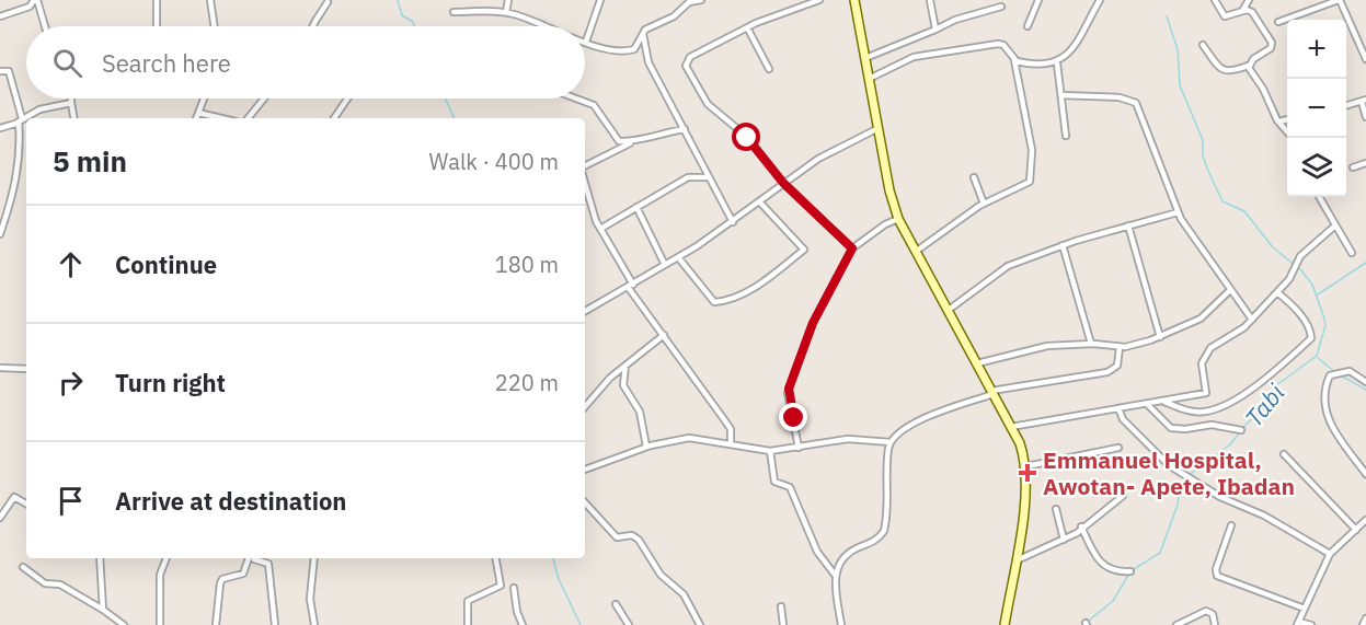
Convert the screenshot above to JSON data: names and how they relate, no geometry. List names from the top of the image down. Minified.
{"water":["Tabi"],"places":{"health":["Emmanuel Hospital, Awotan- Apete, Ibadan"]},"page":{"map_buttons":["+","−"],"search":"Search here","heading":["5 min","Walk · 400 m"],"list":[["Continue","180 m"],["Turn right","220 m"],"Arrive at destination"]}}
